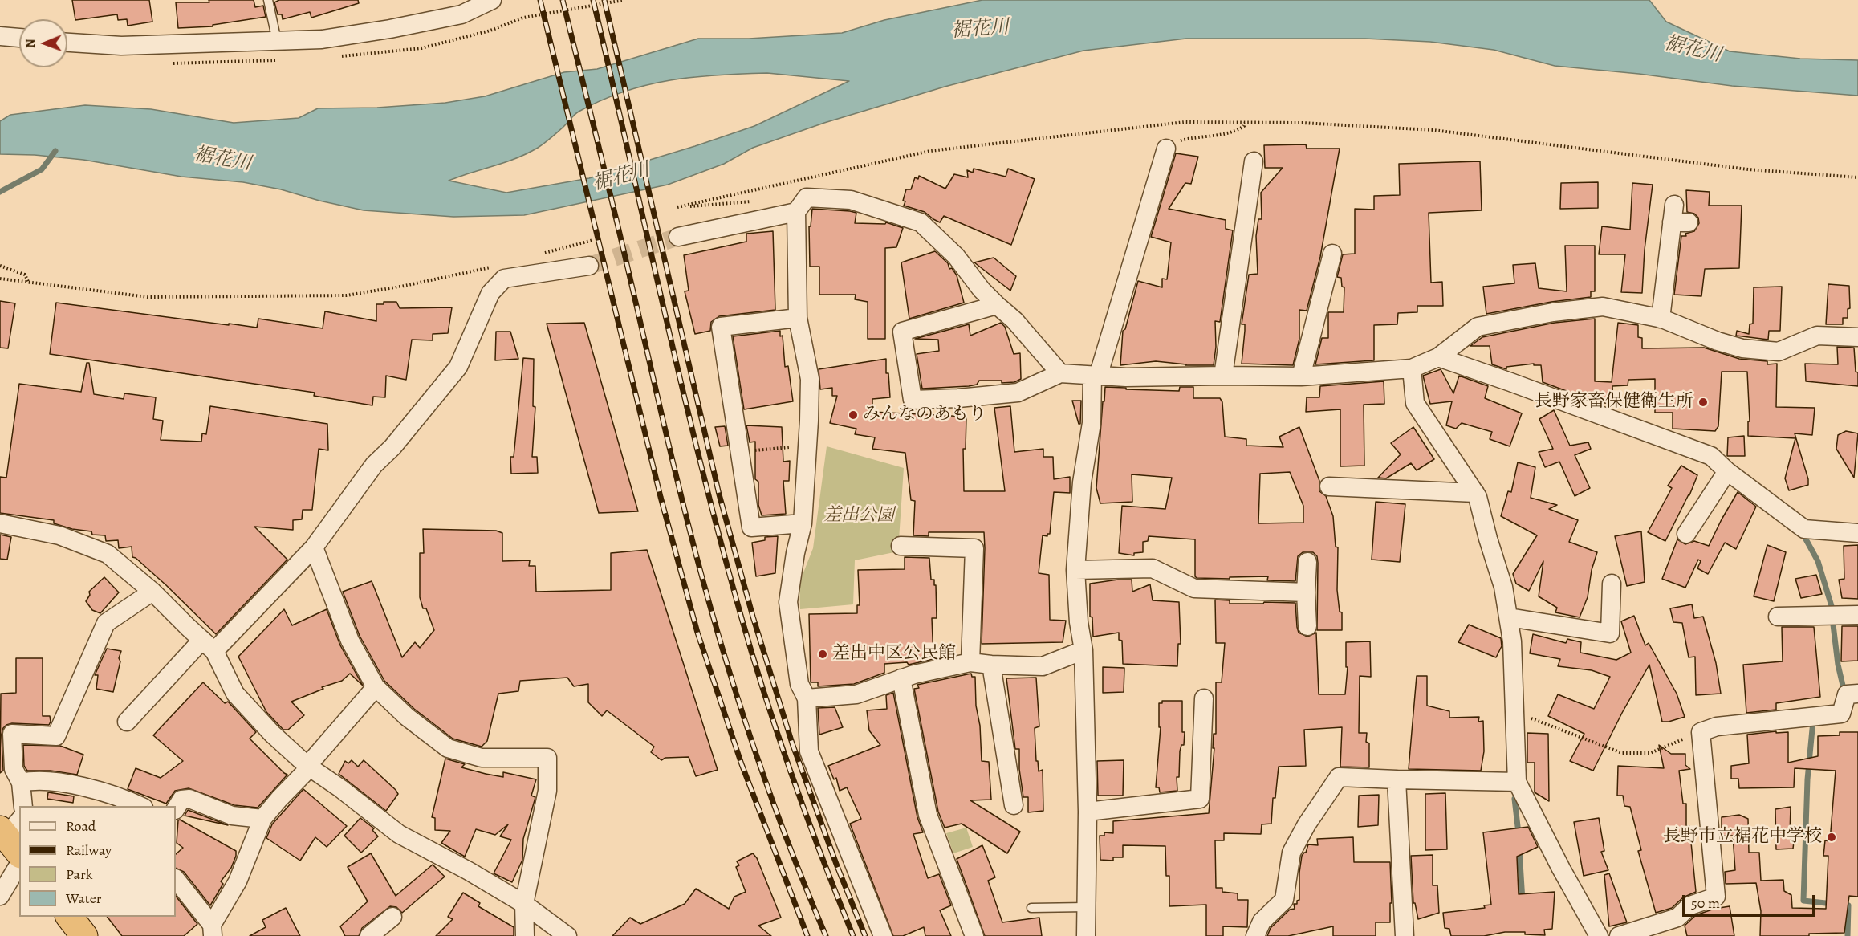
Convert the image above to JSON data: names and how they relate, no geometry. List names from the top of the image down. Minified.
{"water":["裾花川"],"parks":["差出公園"],"places":["長野家畜保健衛生所","みんなのあもり","差出中区公民館","長野市立裾花中学校"],"legend":["Road","Railway","Park","Water"],"scale_bar":"50 m","north":"left"}
